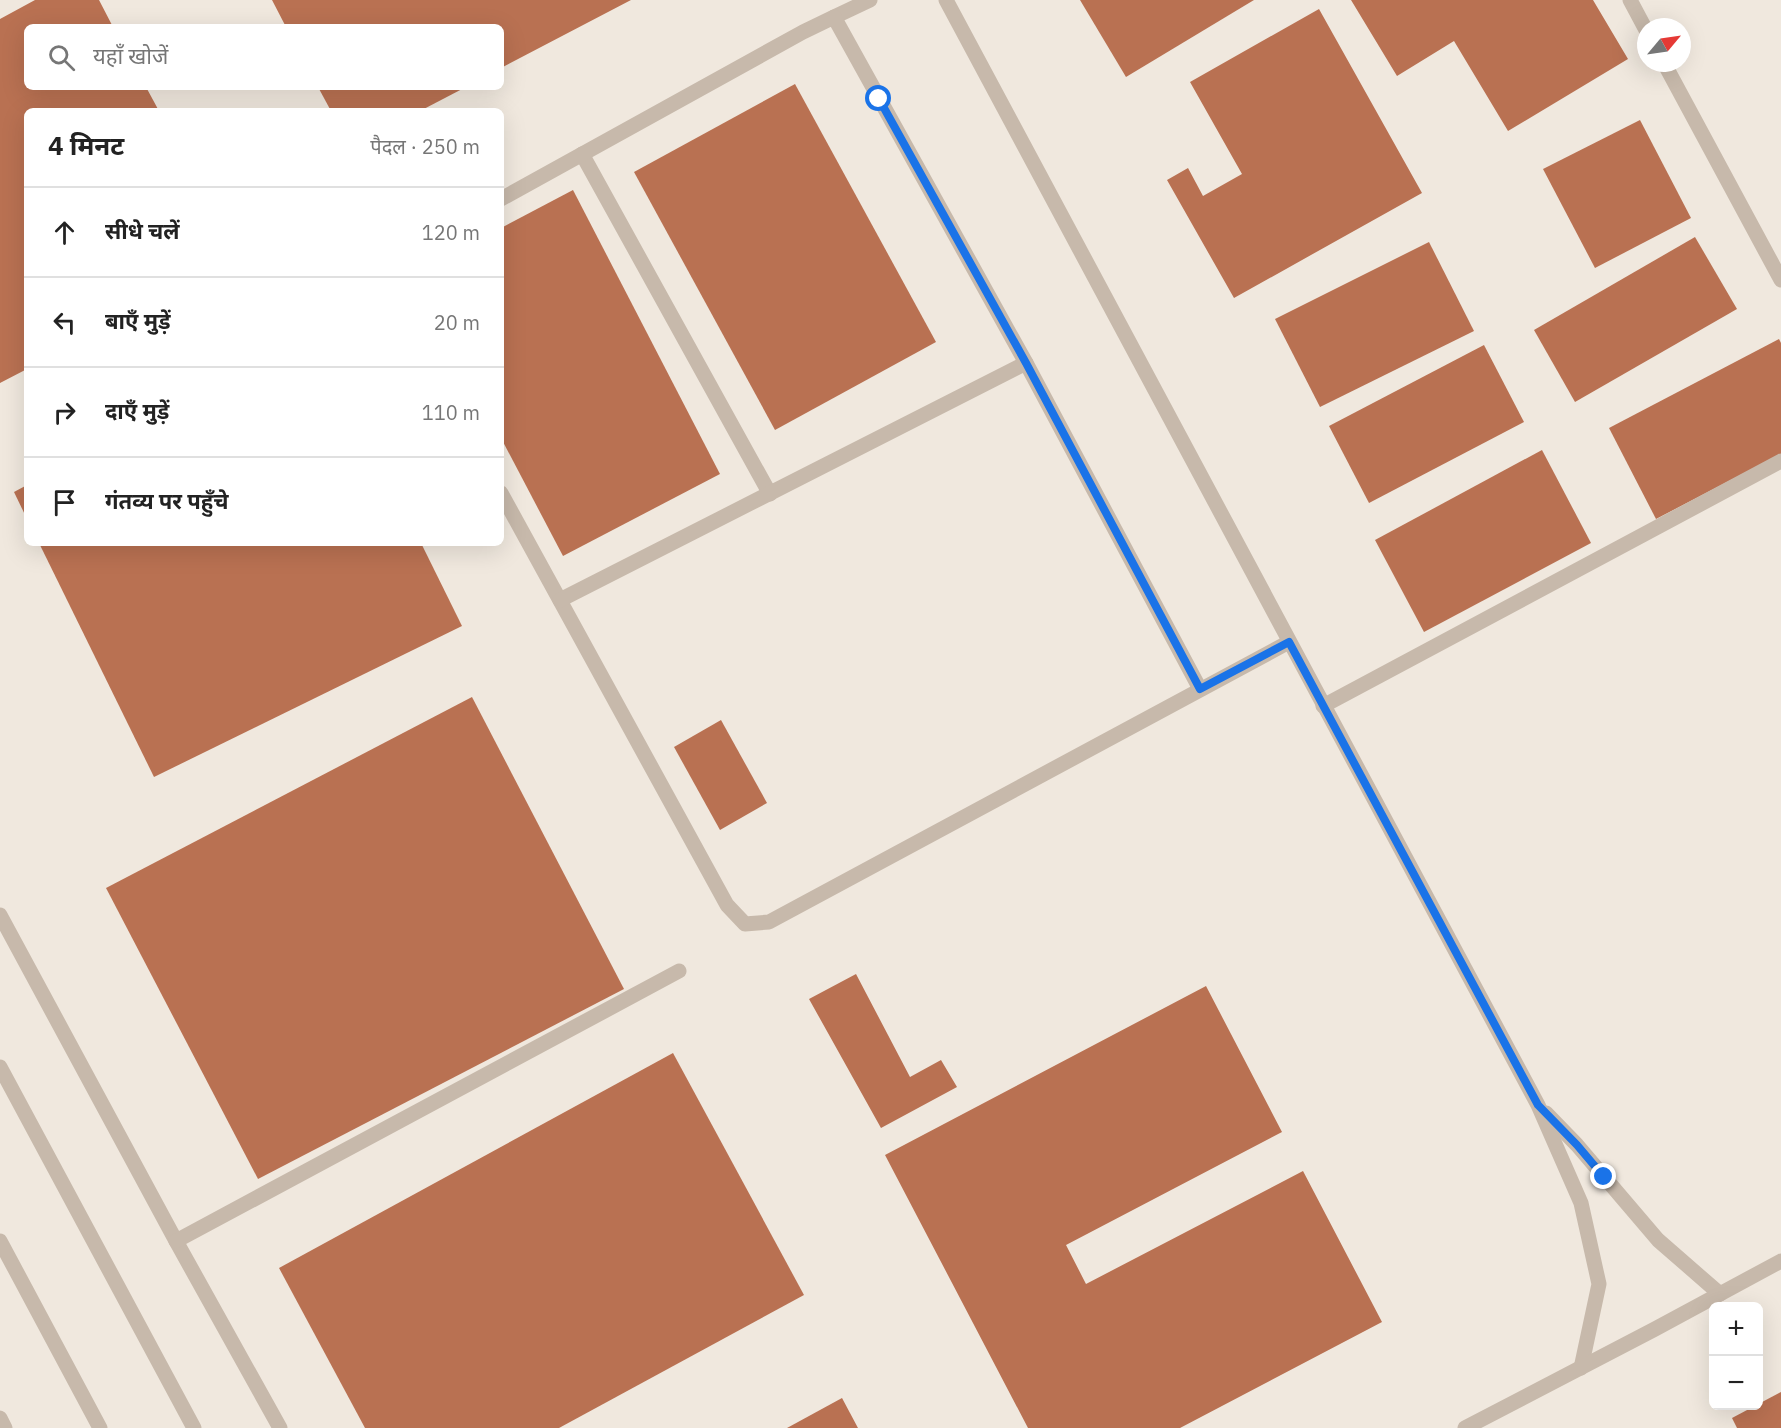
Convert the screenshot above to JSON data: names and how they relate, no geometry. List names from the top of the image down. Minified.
{"north":"top right","page":{"search":"यहाँ खोजें","heading":["4 मिनट","पैदल · 250 m"],"list":[["सीधे चलें","120 m"],["बाएँ मुड़ें","20 m"],["दाएँ मुड़ें","110 m"],"गंतव्य पर पहुँचे"],"map_buttons":["+","−"]}}
